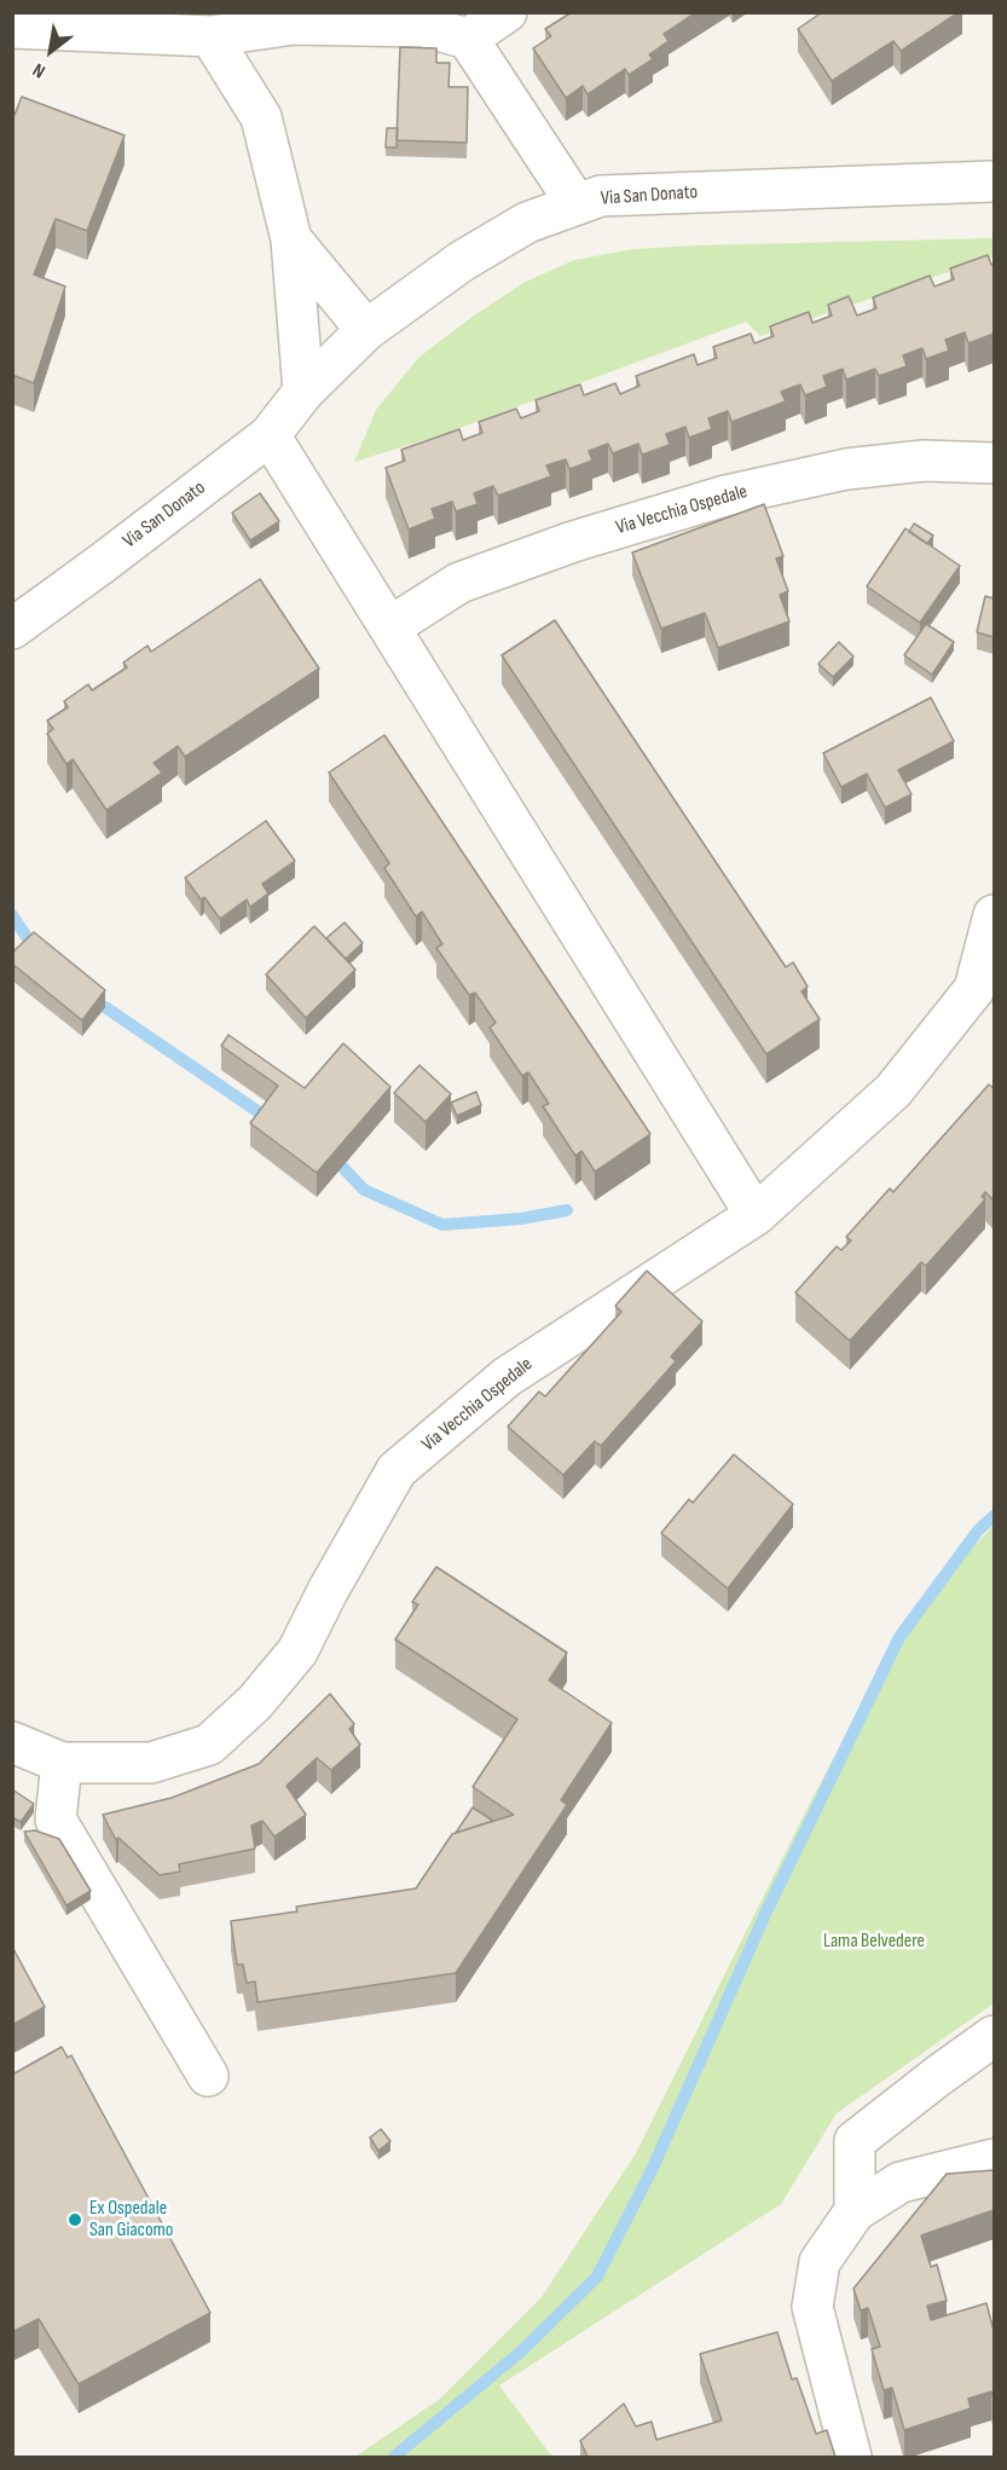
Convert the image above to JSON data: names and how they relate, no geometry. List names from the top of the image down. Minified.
{"streets":{"street":["Via San Donato","Via Vecchia Ospedale"]},"parks":["Lama Belvedere"],"places":["Ex Ospedale San Giacomo"],"north":"bottom left"}
